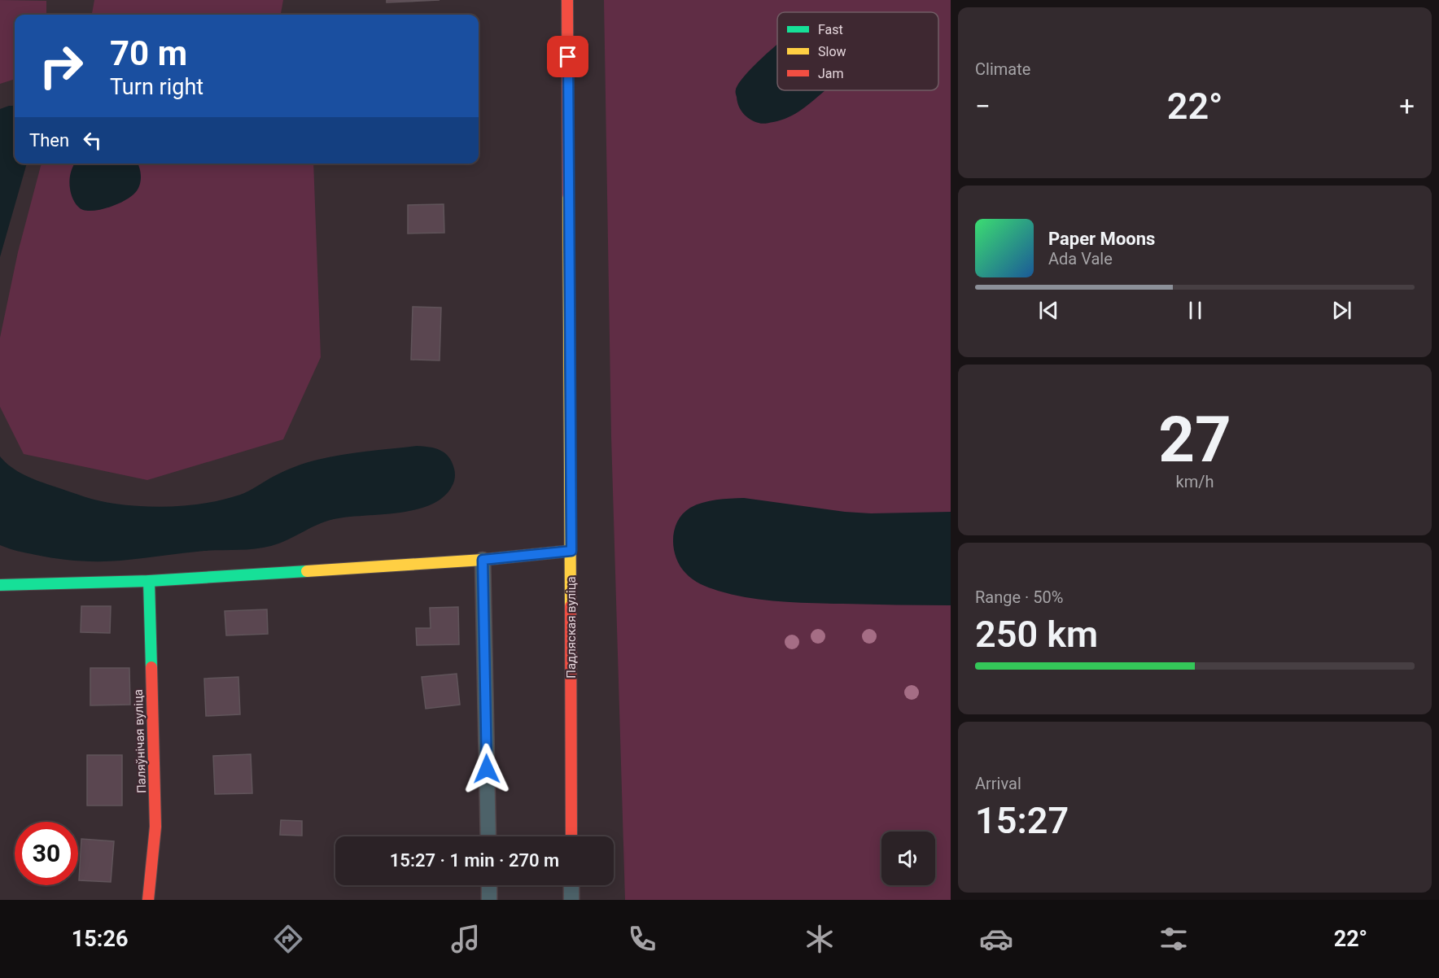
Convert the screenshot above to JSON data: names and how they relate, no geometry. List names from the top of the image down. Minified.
{"streets":{"street":["Падляская вуліца","Паляўнічая вуліца"]},"legend":["Fast","Slow","Jam"],"page":{"tile":["Climate",["27","km/h"],["Range · 50%","250 km"],["Arrival","15:27"]],"turn":["70 m","Turn right"],"heat":["−","22°","+"],"then":"Then","song":["Paper Moons","Ada Vale"],"limit":"30","trip":"15:27 · 1 min · 270 m","tabs":["15:26","22°"]}}
